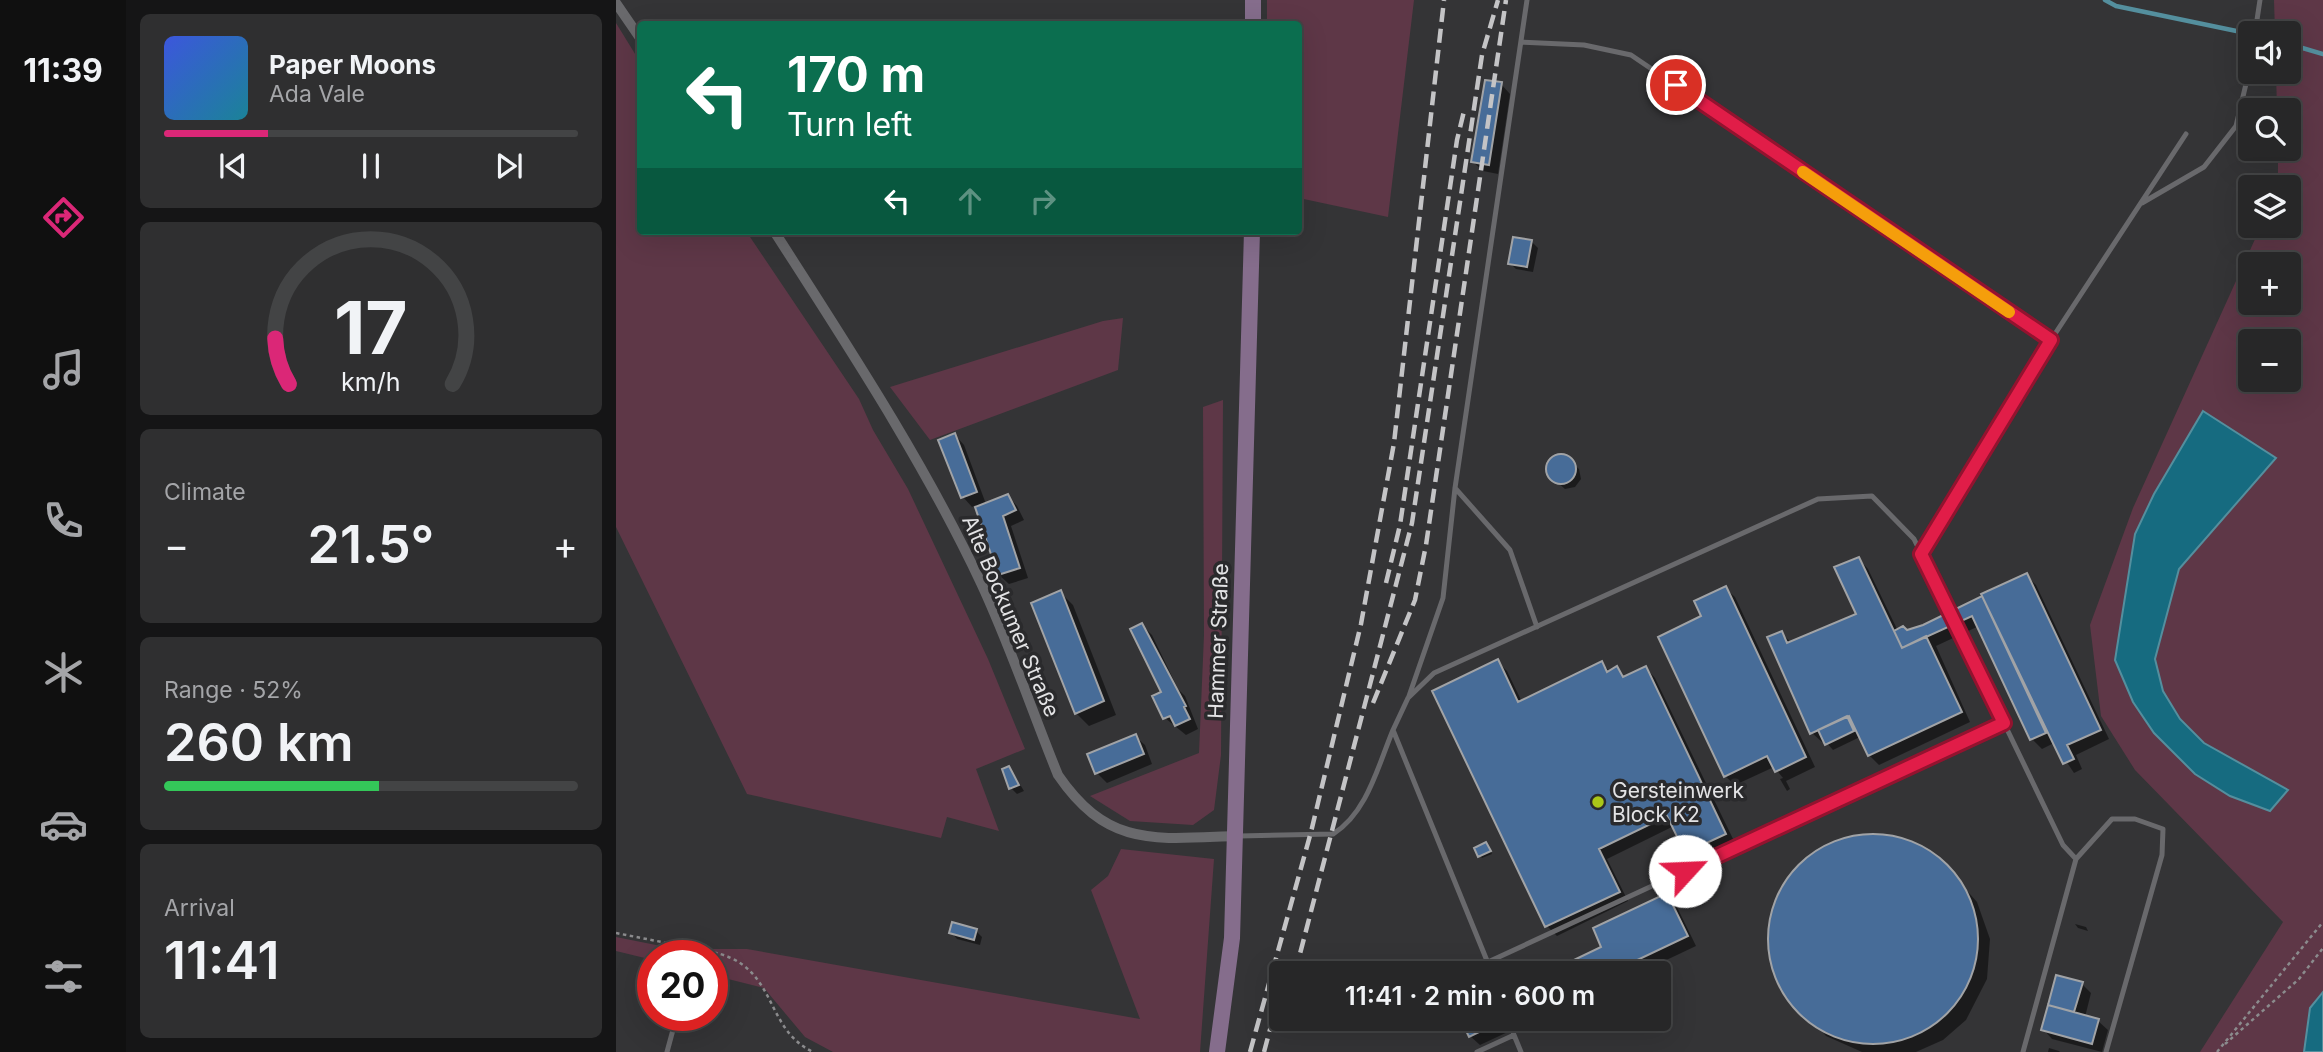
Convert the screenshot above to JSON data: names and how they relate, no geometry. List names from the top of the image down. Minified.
{"streets":{"main road":["Hammer Straße"],"street":["Alte Bockumer Straße"]},"crossings":[["Alte Bockumer Straße","Hammer Straße"]],"places":["Gersteinwerk Block K2"],"page":{"tabs":"11:39","map_buttons":["+","−"],"turn":["170 m","Turn left"],"song":["Paper Moons","Ada Vale"],"tile":["Climate",["Range · 52%","260 km"],["Arrival","11:41"]],"heat":["−","21.5°","+"],"limit":"20","trip":"11:41 · 2 min · 600 m","gauge":["17","km/h"]}}
